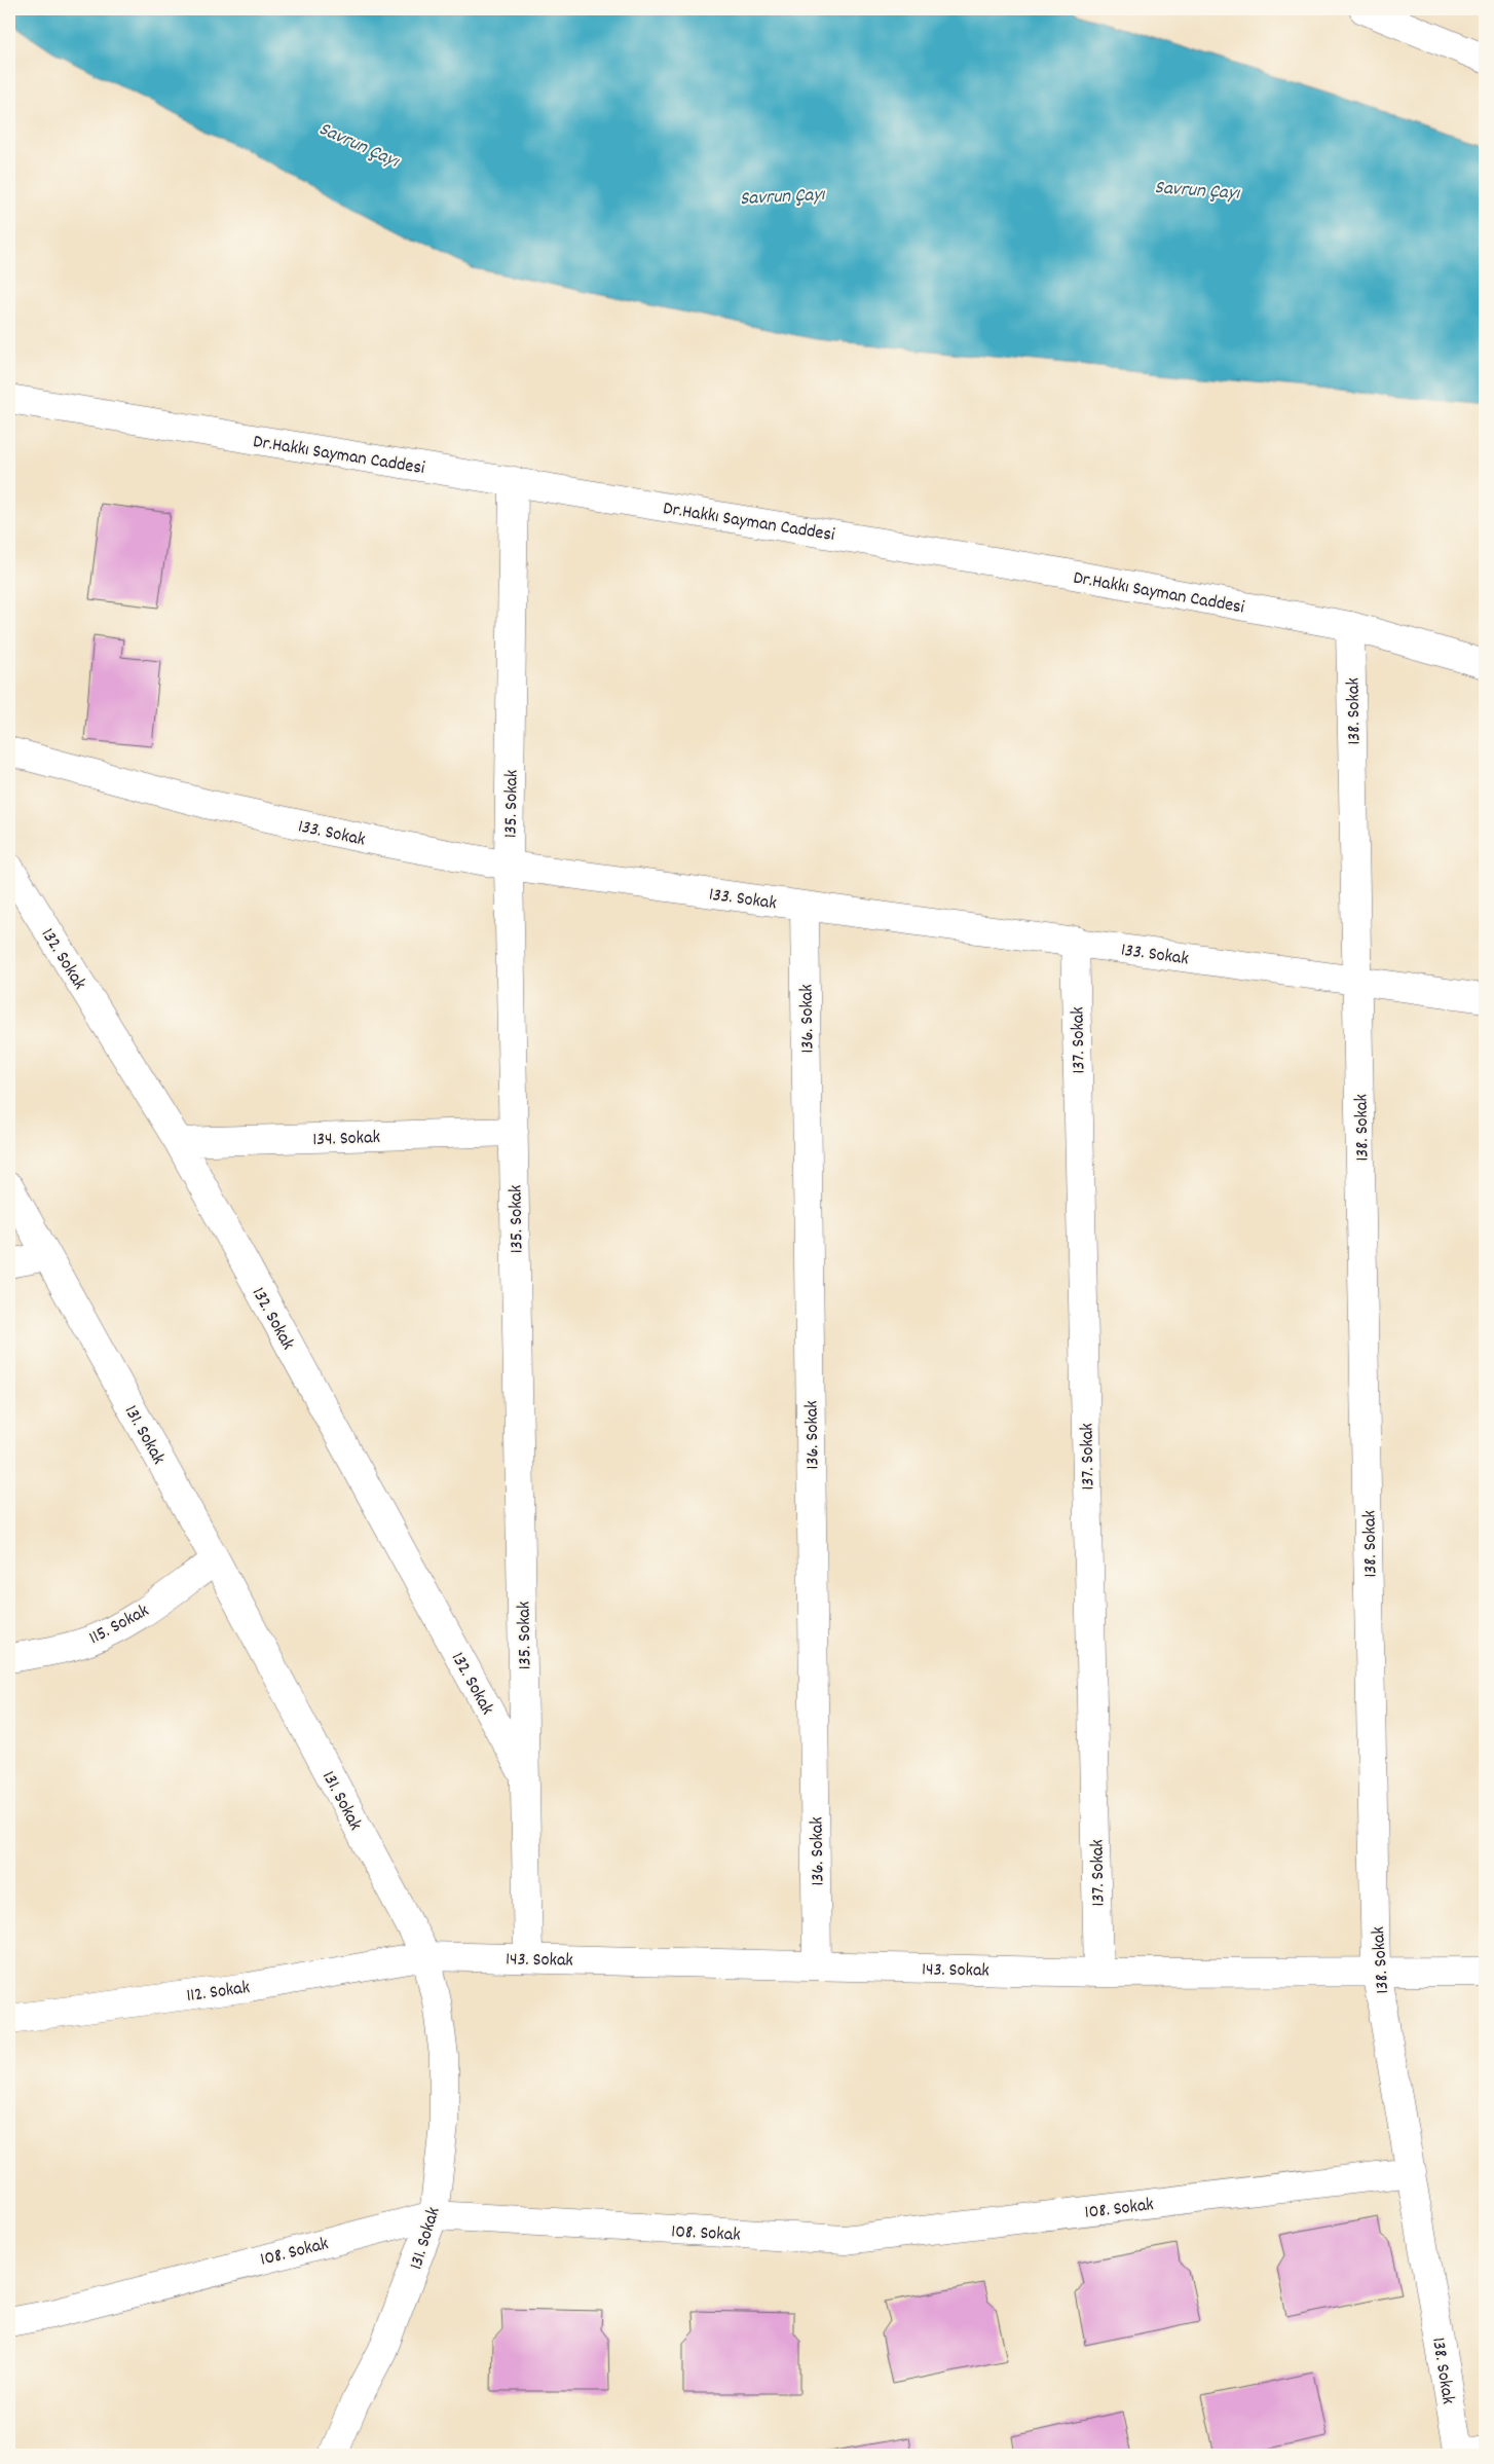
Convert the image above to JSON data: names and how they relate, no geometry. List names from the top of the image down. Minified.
{"streets":{"street":["Dr.Hakkı Sayman Caddesi","138. Sokak","135. Sokak","133. Sokak","132. Sokak","136. Sokak","137. Sokak","134. Sokak","131. Sokak","115. Sokak","143. Sokak","112. Sokak","108. Sokak"]},"crossings":[["Dr.Hakkı Sayman Caddesi","138. Sokak"],["Dr.Hakkı Sayman Caddesi","135. Sokak"],["138. Sokak","133. Sokak"],["138. Sokak","143. Sokak"],["138. Sokak","108. Sokak"],["135. Sokak","133. Sokak"],["135. Sokak","132. Sokak"],["135. Sokak","134. Sokak"],["135. Sokak","143. Sokak"],["133. Sokak","136. Sokak"],["133. Sokak","137. Sokak"],["132. Sokak","134. Sokak"],["136. Sokak","143. Sokak"],["137. Sokak","143. Sokak"],["131. Sokak","115. Sokak"],["131. Sokak","143. Sokak"],["131. Sokak","112. Sokak"],["131. Sokak","108. Sokak"],["143. Sokak","112. Sokak"]],"water":["Savrun Çayı"]}
